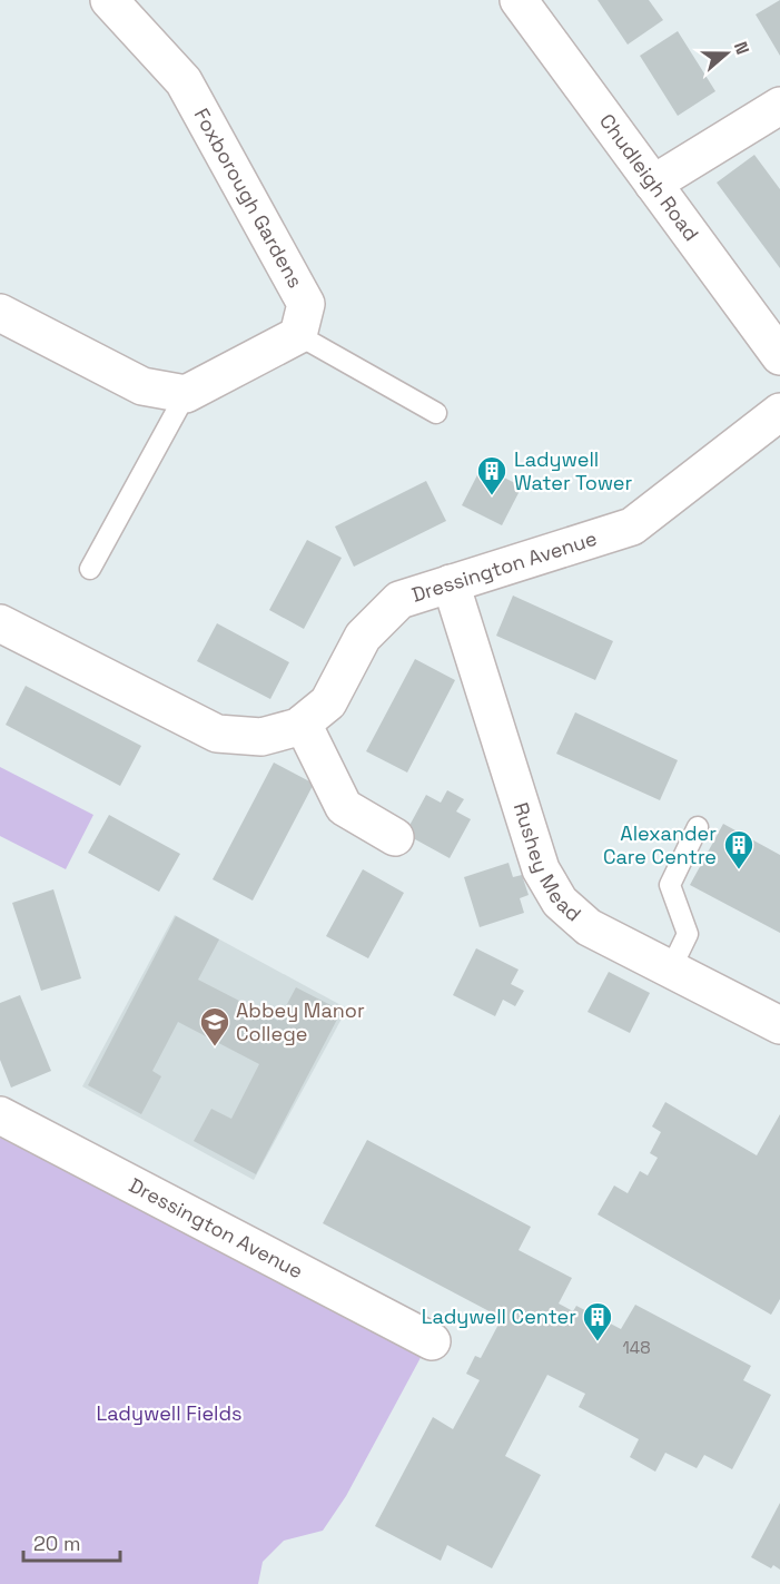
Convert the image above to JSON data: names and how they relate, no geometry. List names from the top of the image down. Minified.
{"streets":{"street":["Chudleigh Road","Foxborough Gardens","Dressington Avenue","Rushey Mead"]},"crossings":[["Dressington Avenue","Rushey Mead"]],"parks":["Ladywell Fields"],"places":{"building":["Ladywell Water Tower","Alexander Care Centre","Ladywell Center"],"school or university":["Abbey Manor College"]},"house_numbers":["148"],"scale_bar":"20 m","north":"right"}
